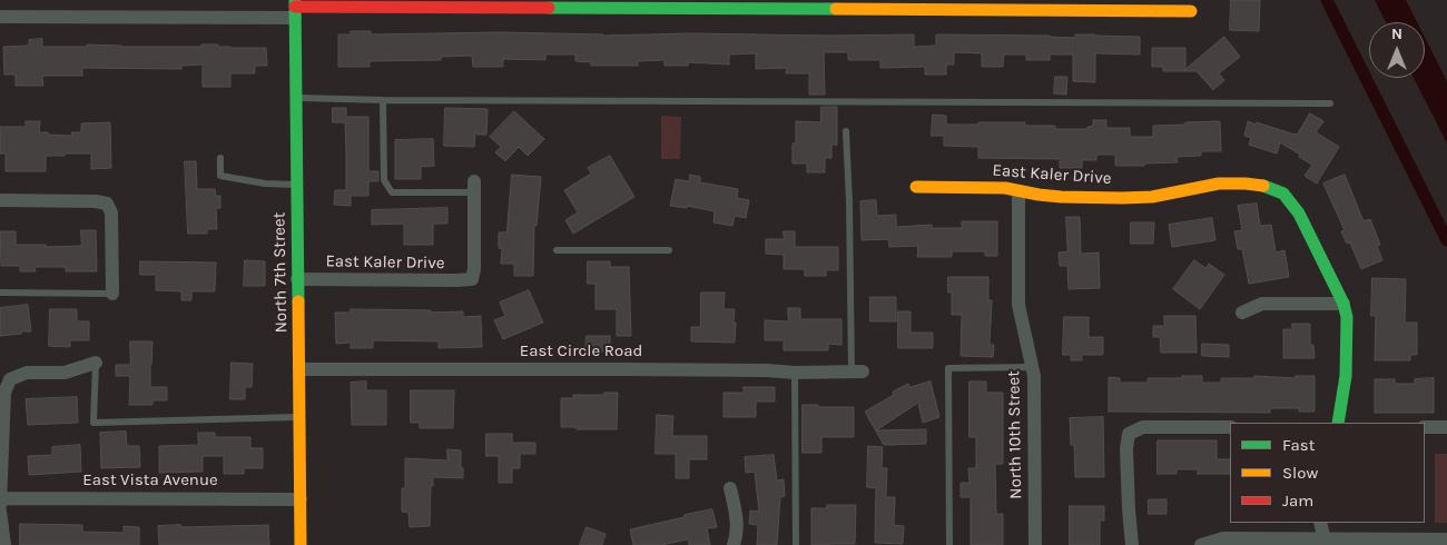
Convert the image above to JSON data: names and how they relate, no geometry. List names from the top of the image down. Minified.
{"streets":{"street":["East Kaler Drive","North 7th Street","East Circle Road","North 10th Street","East Vista Avenue"]},"crossings":[["East Kaler Drive","North 7th Street"],["East Kaler Drive","North 10th Street"],["North 7th Street","East Circle Road"],["North 7th Street","East Vista Avenue"]],"legend":["Fast","Slow","Jam"],"north":"top"}
